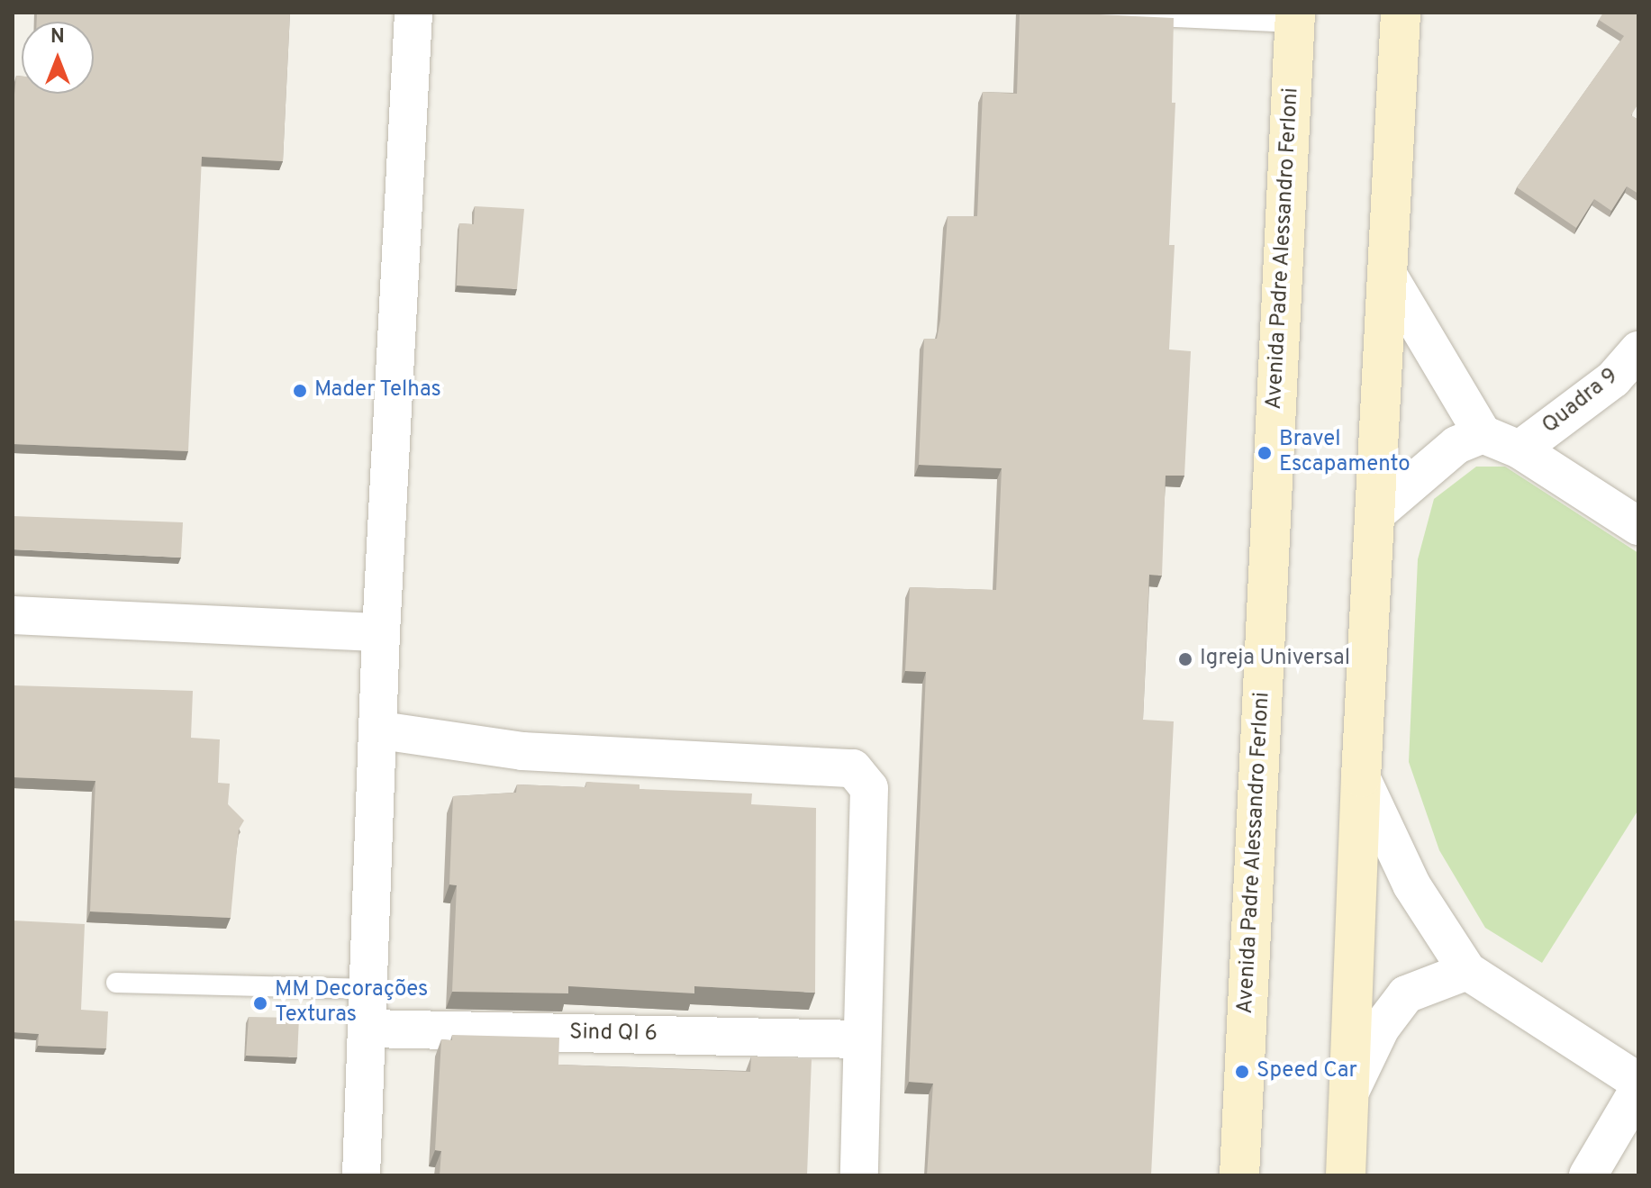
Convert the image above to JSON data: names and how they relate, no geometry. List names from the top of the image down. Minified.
{"streets":{"main road":["Avenida Padre Alessandro Ferloni"],"street":["Quadra 9","Sind QI 6"]},"places":["Mader Telhas","Bravel Escapamento","Igreja Universal","MM Decorações Texturas","Speed Car"],"north":"top"}
